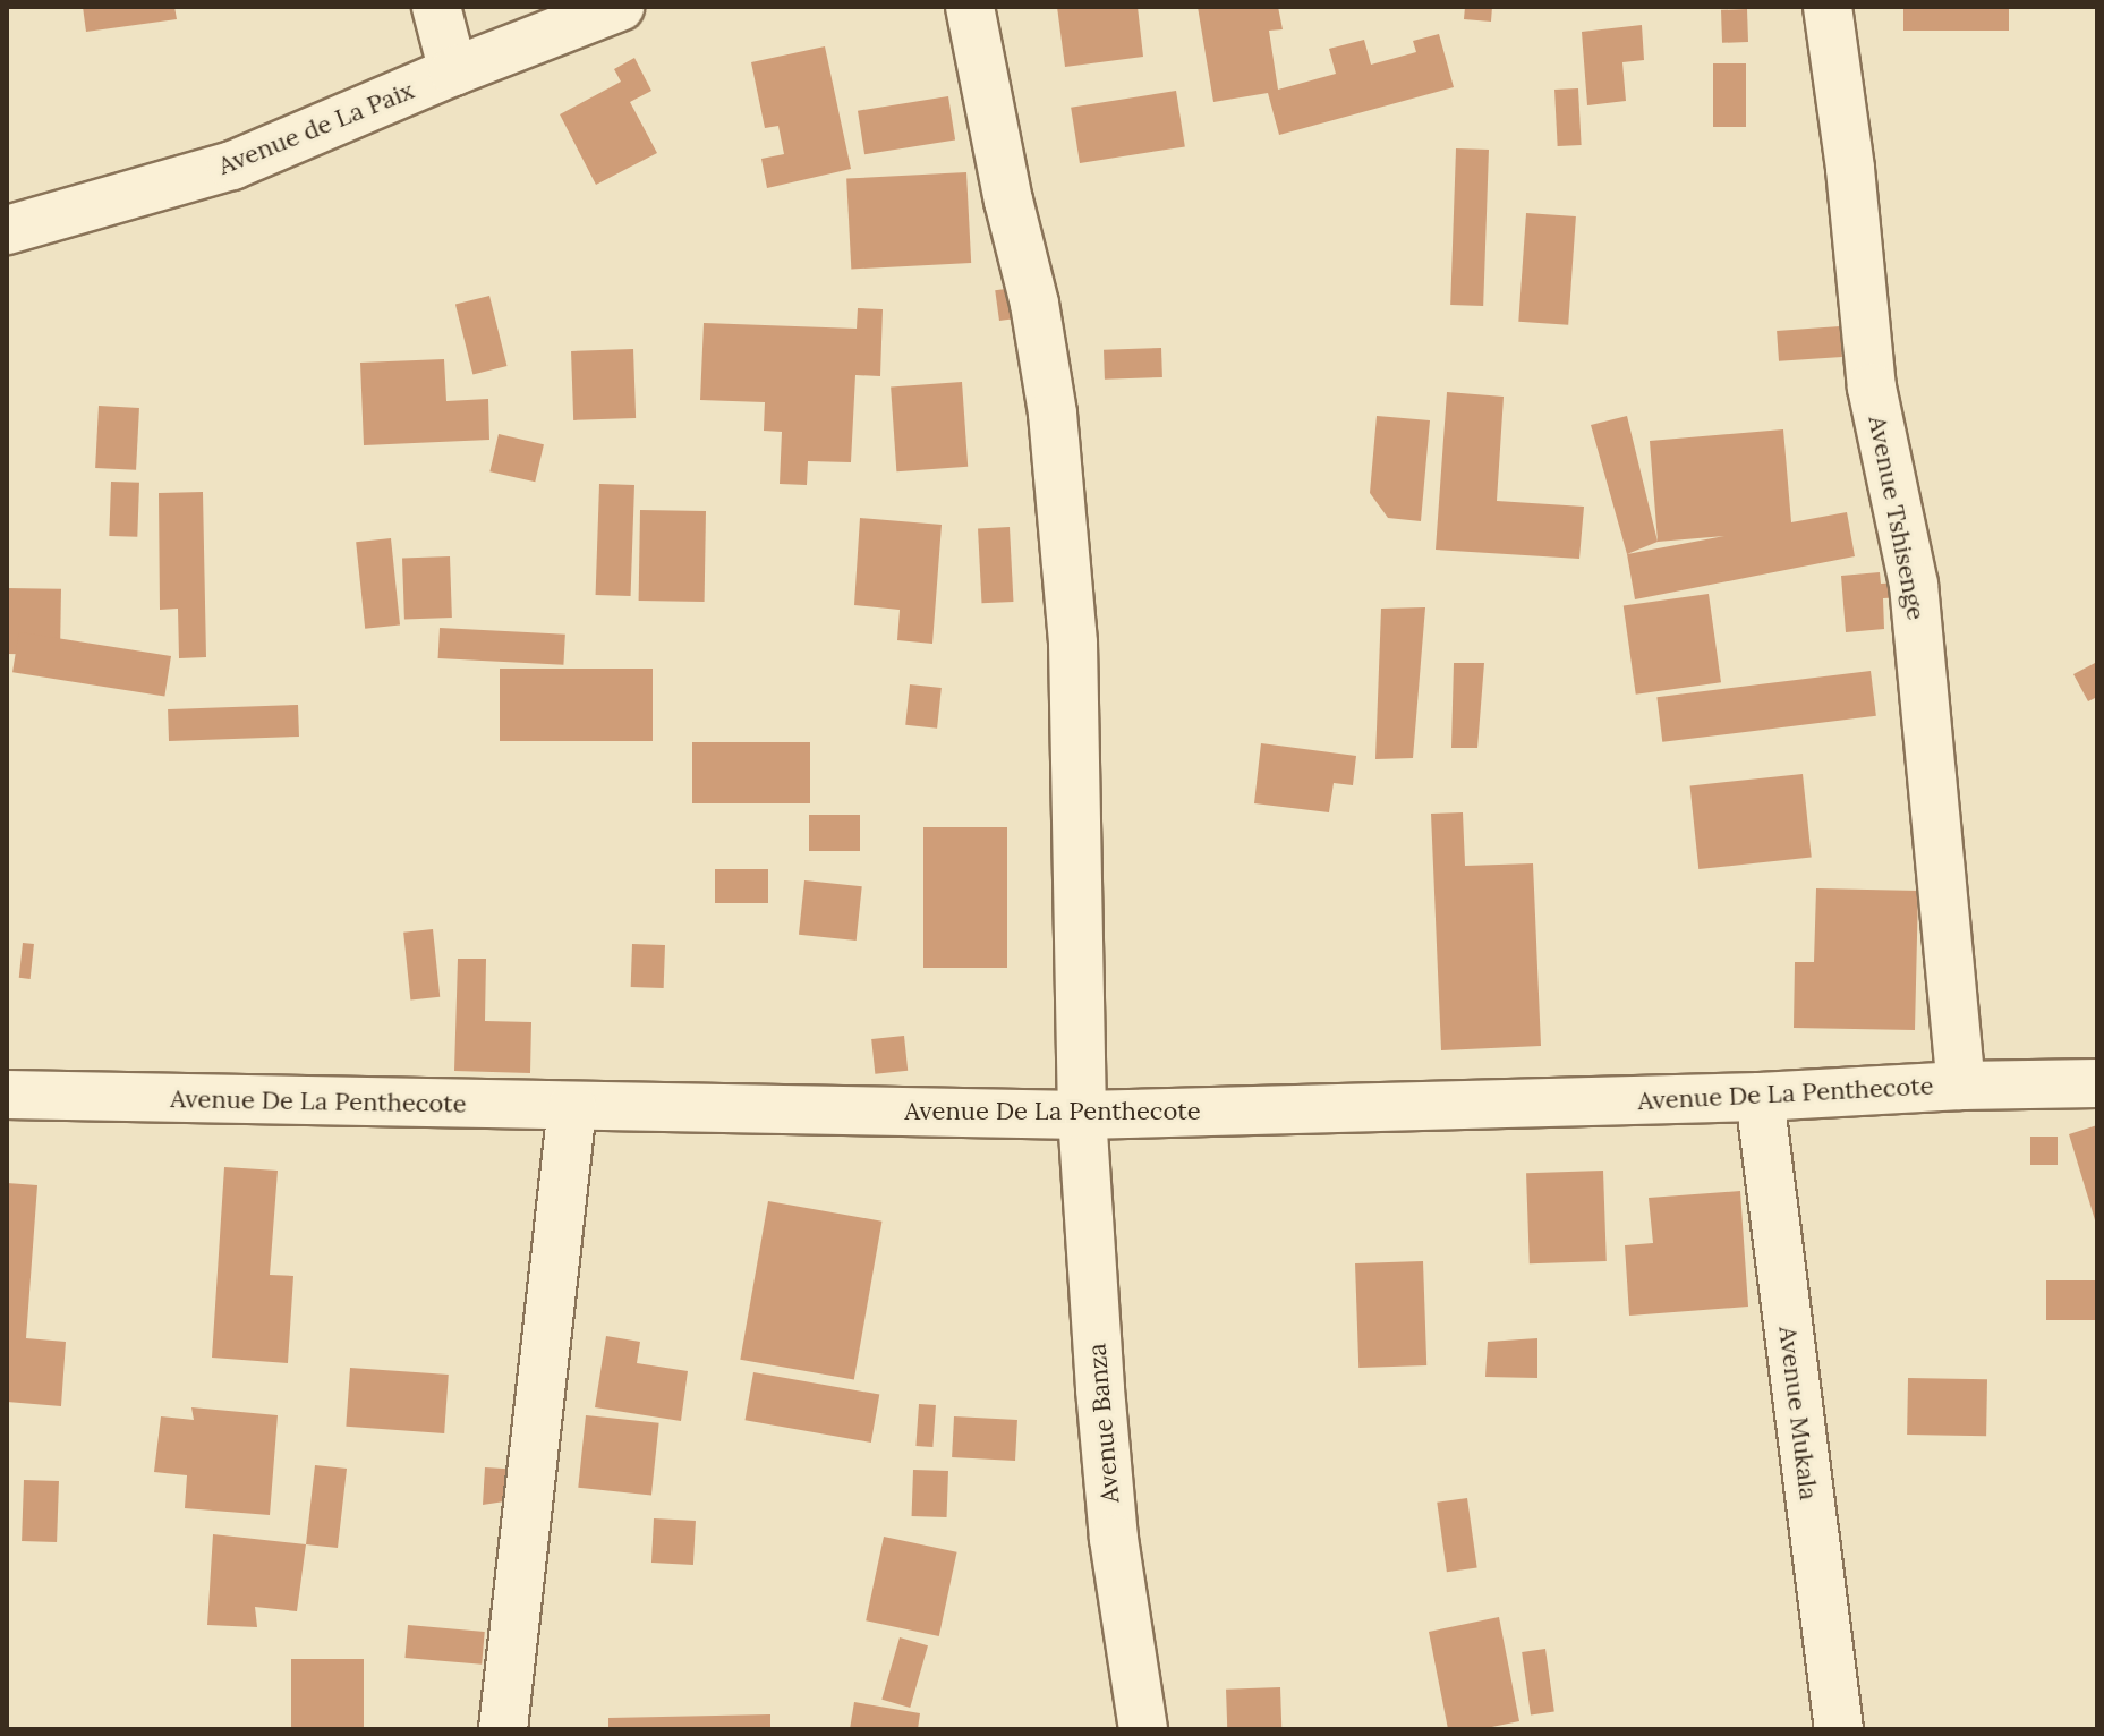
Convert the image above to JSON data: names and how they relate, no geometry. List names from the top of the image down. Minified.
{"streets":{"street":["Avenue de La Paix","Avenue Tshisenge","Avenue De La Penthecote","Avenue Mukala","Avenue Banza"]},"crossings":[["Avenue Tshisenge","Avenue De La Penthecote"],["Avenue De La Penthecote","Avenue Mukala"],["Avenue De La Penthecote","Avenue Banza"]]}
